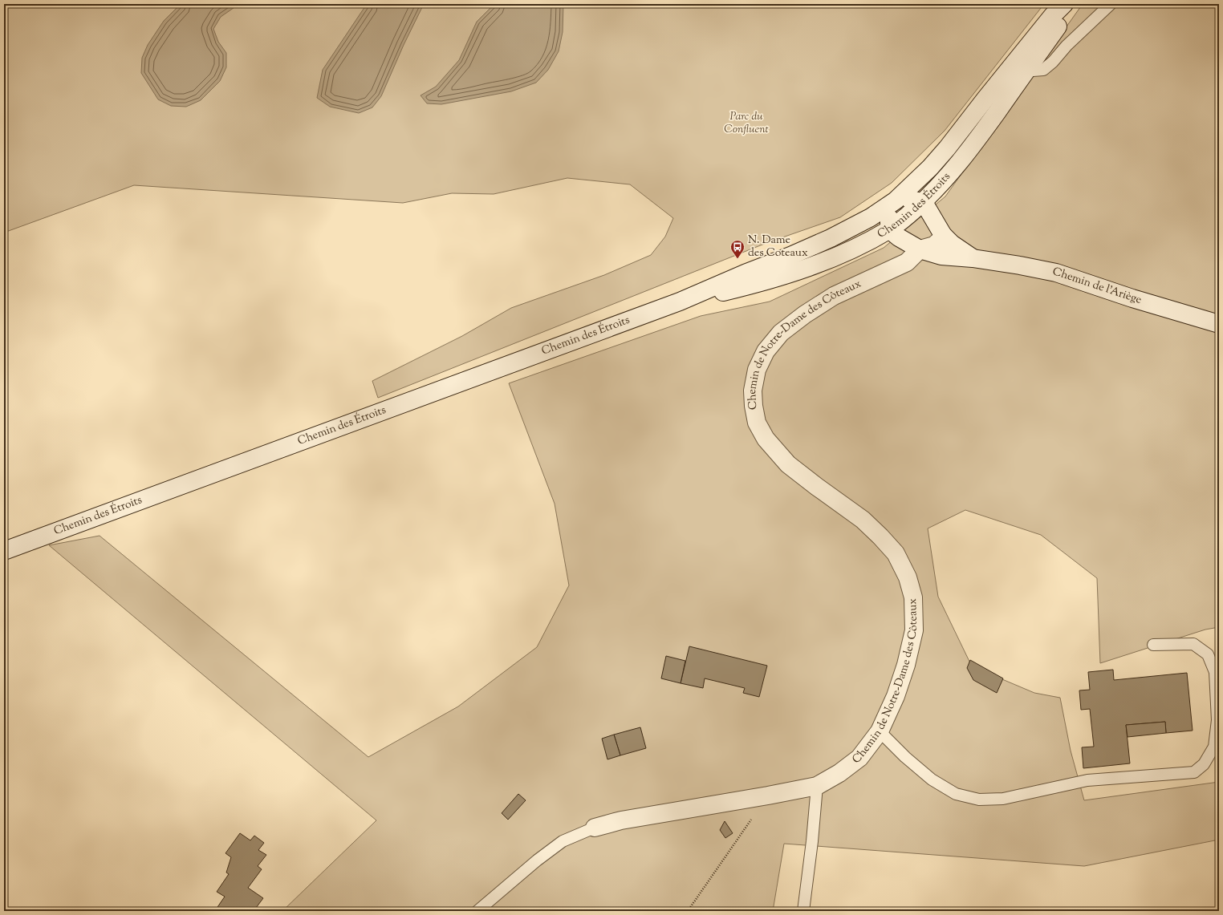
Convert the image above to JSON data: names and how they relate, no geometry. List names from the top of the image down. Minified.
{"streets":{"main road":["Chemin des Étroits","Chemin de l'Ariège","Chemin de Notre-Dame des Côteaux"]},"crossings":[["Chemin des Étroits","Chemin de l'Ariège"],["Chemin de l'Ariège","Chemin de Notre-Dame des Côteaux"]],"parks":["Parc du Confluent"],"places":{"bus stop":["N. Dame des Coteaux"]}}
